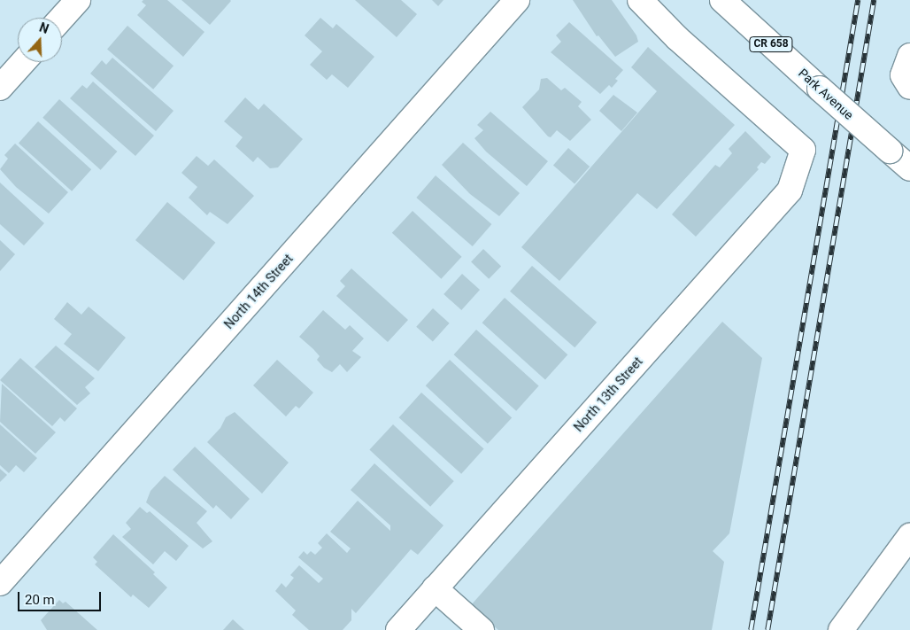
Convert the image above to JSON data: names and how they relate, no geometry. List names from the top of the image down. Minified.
{"streets":{"street":["CR 658","Park Avenue","North 14th Street","North 13th Street"]},"scale_bar":"20 m","north":"top"}
